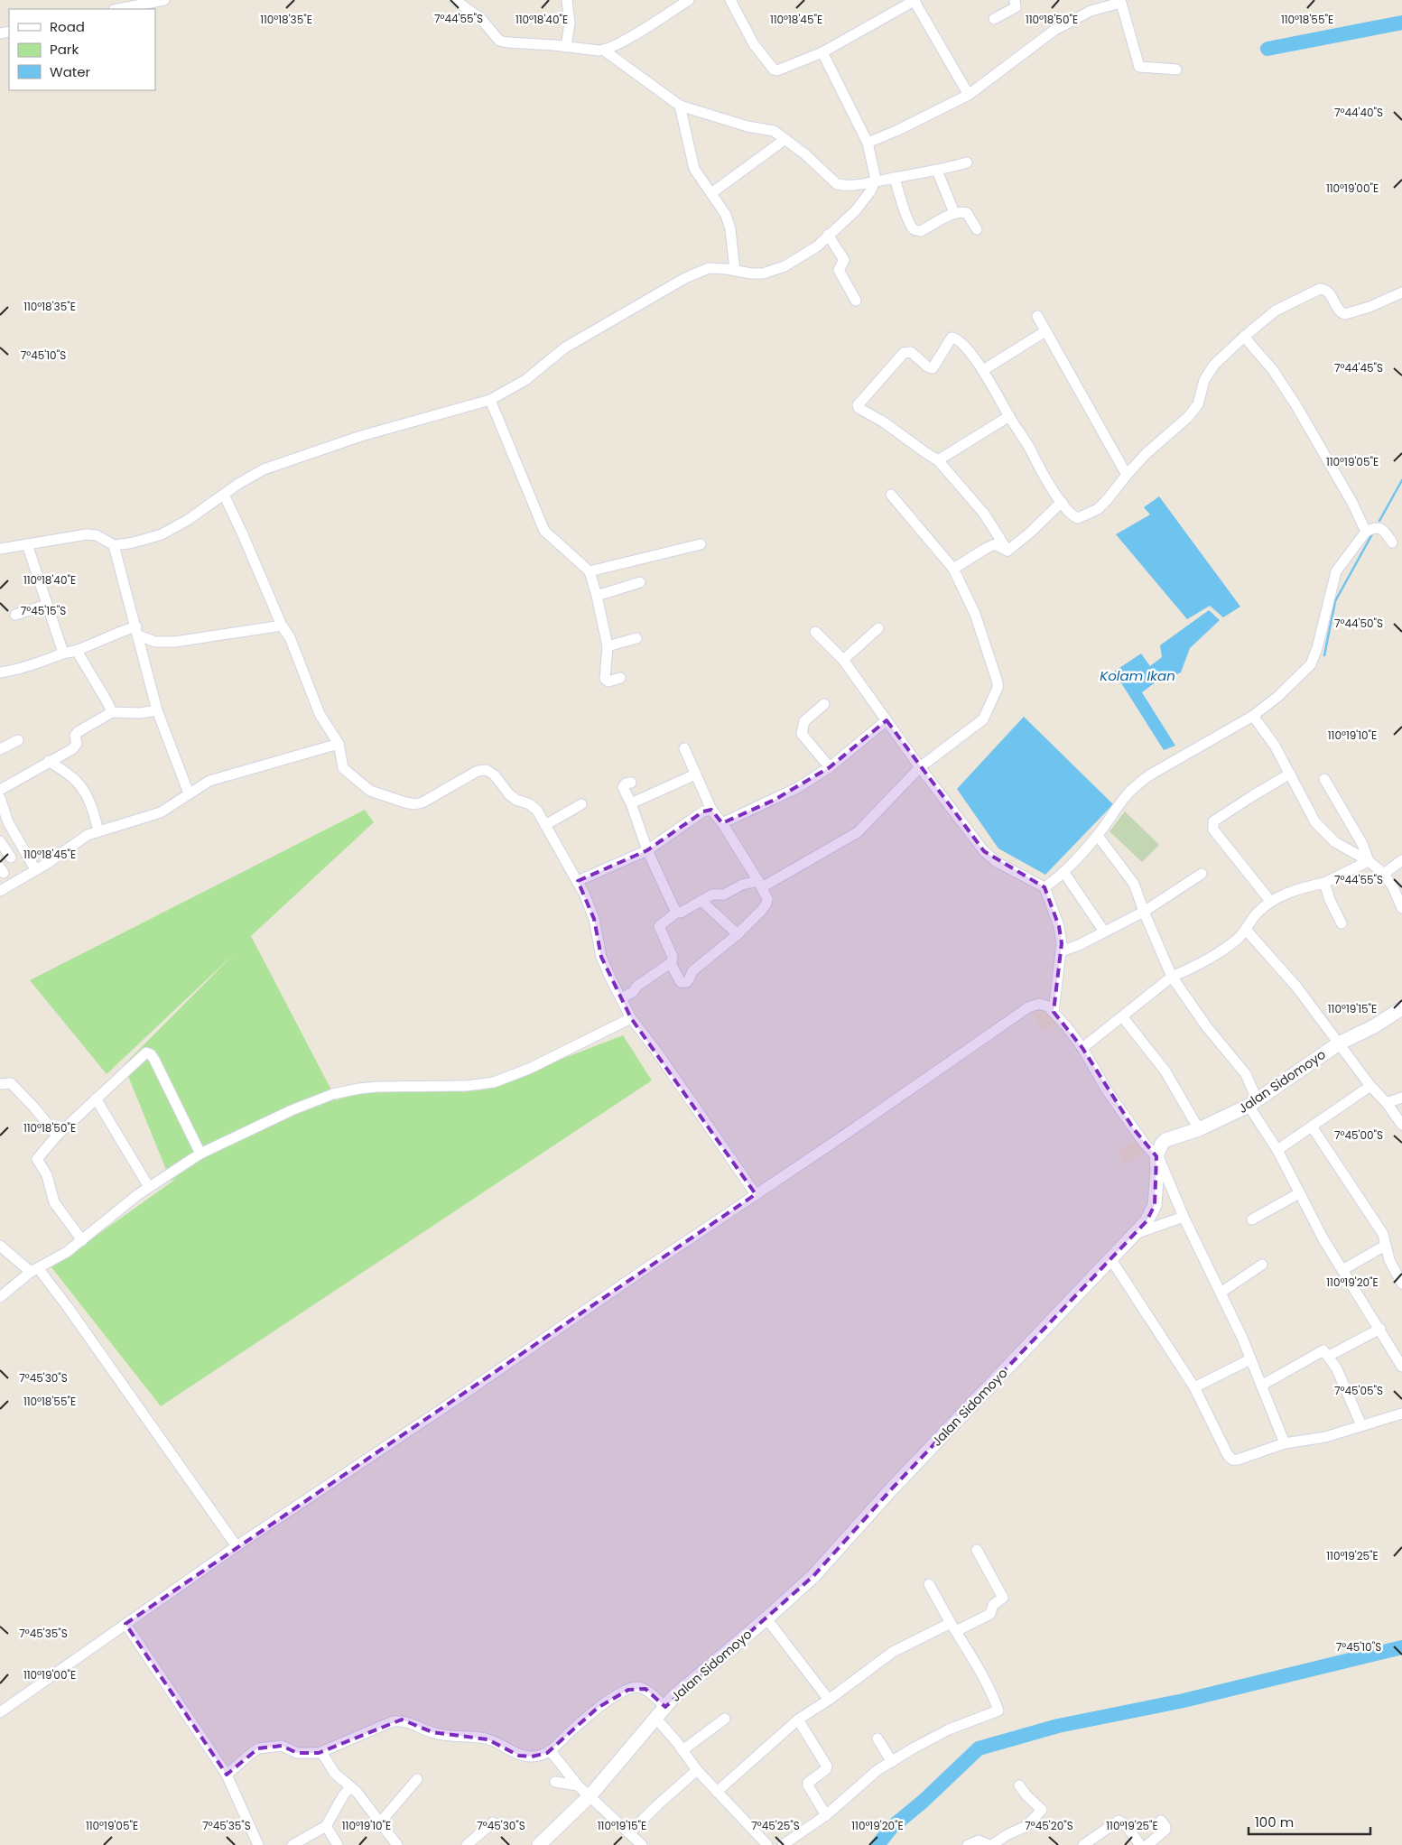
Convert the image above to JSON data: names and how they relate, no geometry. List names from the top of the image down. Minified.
{"streets":{"main road":["Jalan Sidomoyo"]},"water":["Kolam Ikan"],"legend":["Road","Park","Water"],"scale_bar":"100 m","coordinates":["7°44'55\"S","110°18'35\"E","110°18'45\"E","110°18'50\"E","110°18'55\"E","110°18'40\"E","7°44'40\"S","110°19'00\"E","7°45'10\"S","7°44'45\"S","110°19'05\"E","7°45'15\"S","7°44'50\"S","110°19'10\"E","110°19'15\"E","7°45'00\"S","110°19'20\"E","7°45'30\"S","7°45'05\"S","110°19'25\"E","7°45'35\"S","7°45'25\"S","7°45'20\"S"]}
